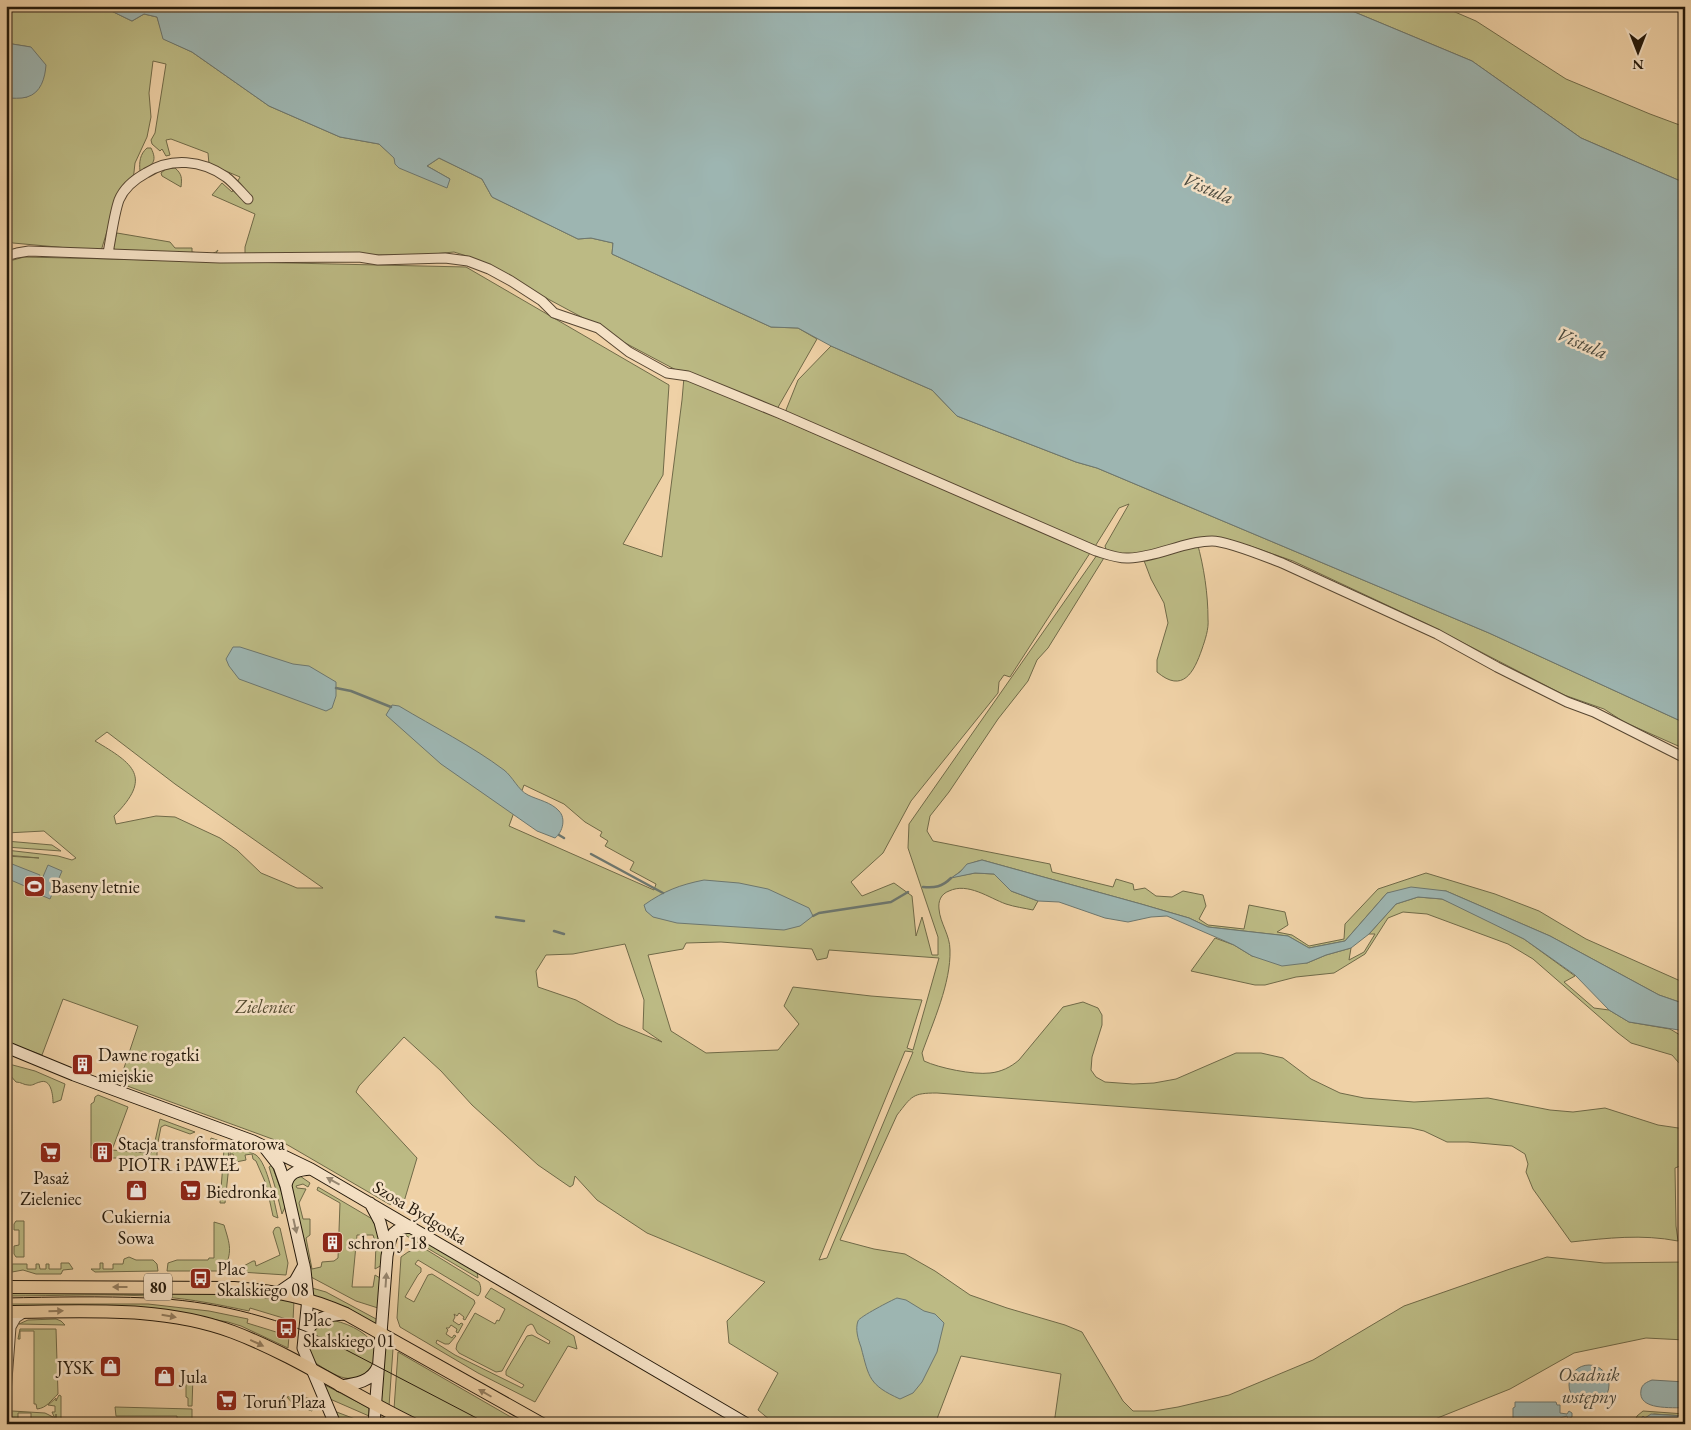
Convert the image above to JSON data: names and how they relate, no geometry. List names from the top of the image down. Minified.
{"streets":{"main road":["80"],"street":["Szosa Bydgoska"]},"water":["Vistula","Osadnik wstępny"],"parks":["Zieleniec"],"places":{"sports":["Baseny letnie"],"building":["Dawne rogatki miejskie","Stacja transformatorowa PIOTR i PAWEŁ","schron J-18"],"supermarket":["Pasaż Zieleniec","Biedronka","Toruń Plaza"],"shop":["Cukiernia Sowa","JYSK","Jula"],"bus stop":["Plac Skalskiego 08","Plac Skalskiego 01"]},"north":"bottom"}
